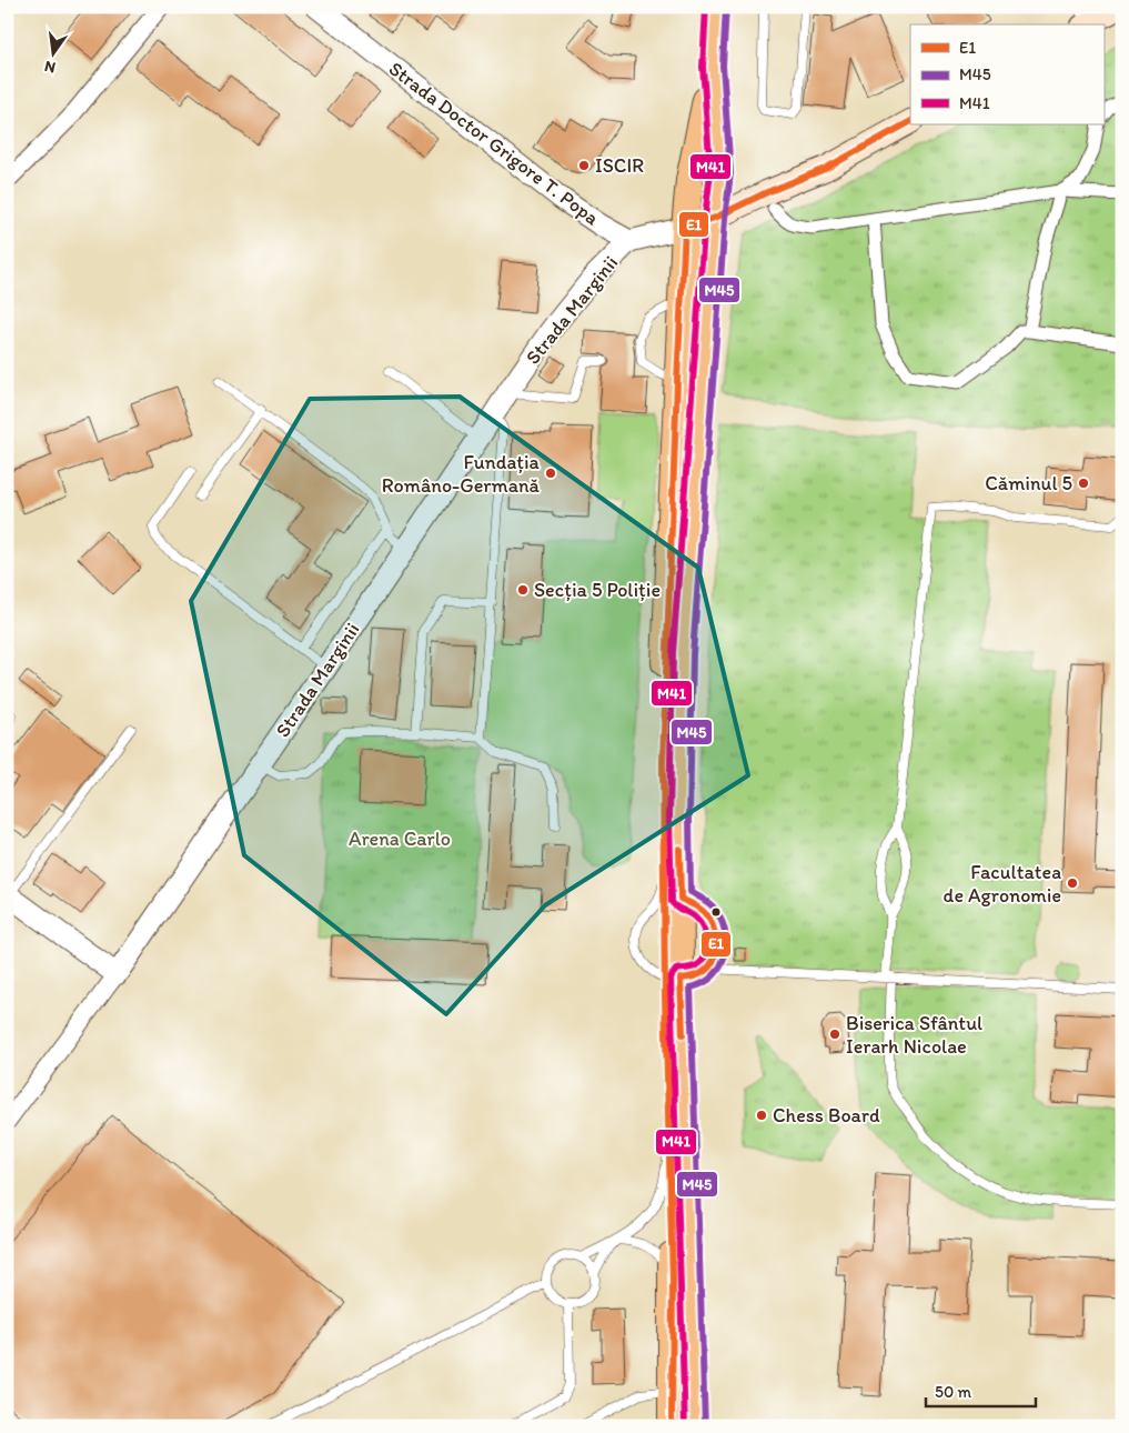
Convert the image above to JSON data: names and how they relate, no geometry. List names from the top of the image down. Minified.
{"streets":{"street":["Strada Doctor Grigore T. Popa","Strada Marginii"]},"crossings":[["Strada Doctor Grigore T. Popa","Strada Marginii"]],"parks":["Arena Carlo"],"places":["ISCIR","Fundația Româno-Germană","Căminul 5","Secția 5 Poliție","Facultatea de Agronomie","Biserica Sfântul Ierarh Nicolae","Chess Board"],"lines":["transit line M45","transit line M41","transit line E1"],"legend":["E1","M45","M41"],"scale_bar":"50 m","north":"bottom"}
